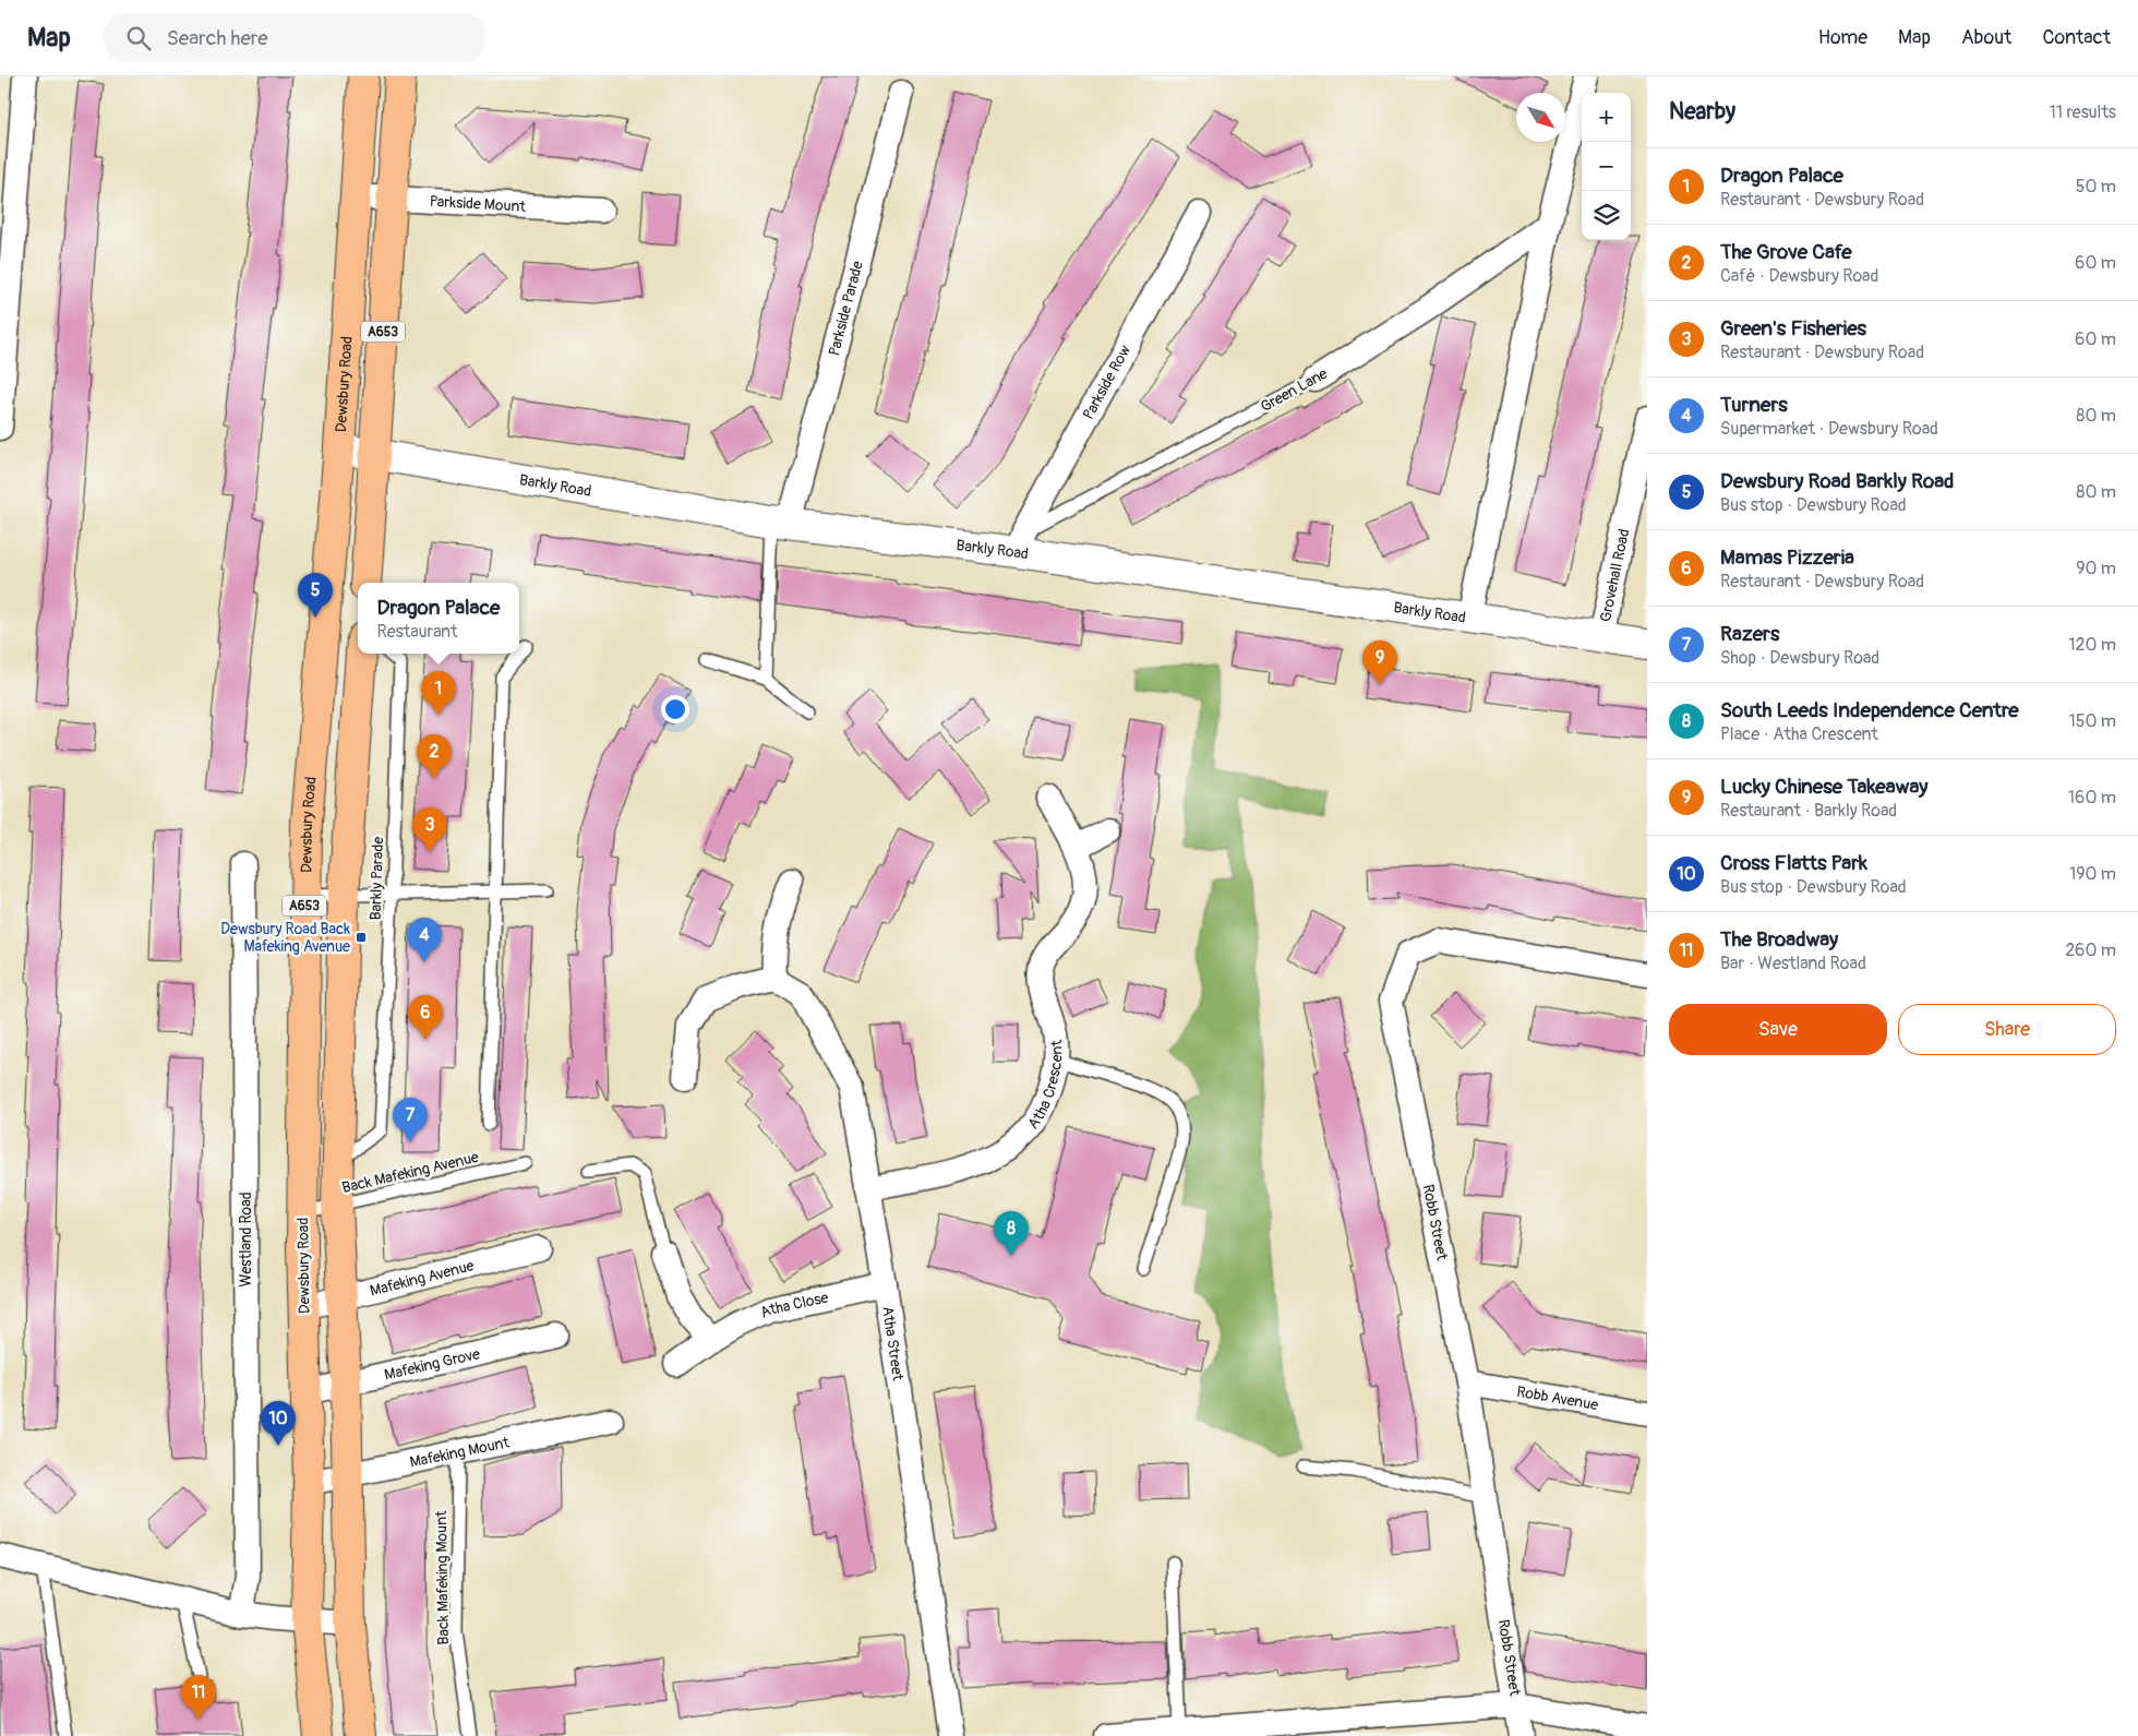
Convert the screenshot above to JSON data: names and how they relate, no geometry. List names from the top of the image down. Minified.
{"streets":{"main road":["A653","Dewsbury Road"],"street":["Parkside Mount","Parkside Parade","Parkside Row","Green Lane","Barkly Road","Grovehall Road","Atha Crescent","Robb Street","Westland Road","Mafeking Avenue","Atha Close","Atha Street","Mafeking Grove","Robb Avenue","Mafeking Mount"],"lane":["Barkly Parade","Back Mafeking Avenue","Back Mafeking Mount"]},"crossings":[["Parkside Mount","A653"],["Parkside Mount","Dewsbury Road"],["Parkside Parade","Barkly Road"],["A653","Barkly Road"],["A653","Barkly Parade"],["A653","Back Mafeking Avenue"],["A653","Mafeking Avenue"],["A653","Mafeking Grove"],["A653","Mafeking Mount"],["Parkside Row","Green Lane"],["Parkside Row","Barkly Road"],["Dewsbury Road","Barkly Road"],["Dewsbury Road","Back Mafeking Avenue"],["Dewsbury Road","Mafeking Avenue"],["Dewsbury Road","Mafeking Grove"],["Dewsbury Road","Mafeking Mount"],["Green Lane","Barkly Road"],["Barkly Road","Grovehall Road"],["Atha Crescent","Atha Street"],["Robb Street","Robb Avenue"],["Atha Close","Atha Street"],["Mafeking Mount","Back Mafeking Mount"]],"places":{"transit":["Dewsbury Road Back Mafeking Avenue"]},"north":"bottom right","page":{"header":"Map","search":"Search here","nav":["Home","Map","About","Contact"],"heading":["Nearby","11 results"],"map_buttons":["+","−"],"list":[{"mark":"1","name":"Dragon Palace","note":"Restaurant · Dewsbury Road","value":"50 m"},{"mark":"2","name":"The Grove Cafe","note":"Café · Dewsbury Road","value":"60 m"},{"mark":"3","name":"Green's Fisheries","note":"Restaurant · Dewsbury Road","value":"60 m"},{"mark":"4","name":"Turners","note":"Supermarket · Dewsbury Road","value":"80 m"},{"mark":"5","name":"Dewsbury Road Barkly Road","note":"Bus stop · Dewsbury Road","value":"80 m"},{"mark":"6","name":"Mamas Pizzeria","note":"Restaurant · Dewsbury Road","value":"90 m"},{"mark":"7","name":"Razers","note":"Shop · Dewsbury Road","value":"120 m"},{"mark":"8","name":"South Leeds Independence Centre","note":"Place · Atha Crescent","value":"150 m"},{"mark":"9","name":"Lucky Chinese Takeaway","note":"Restaurant · Barkly Road","value":"160 m"},{"mark":"10","name":"Cross Flatts Park","note":"Bus stop · Dewsbury Road","value":"190 m"},{"mark":"11","name":"The Broadway","note":"Bar · Westland Road","value":"260 m"}],"pins":["5","9","1","2","3","4","6","7","8","10","11"],"popup":["Dragon Palace","Restaurant"],"buttons":["Save","Share"]}}
